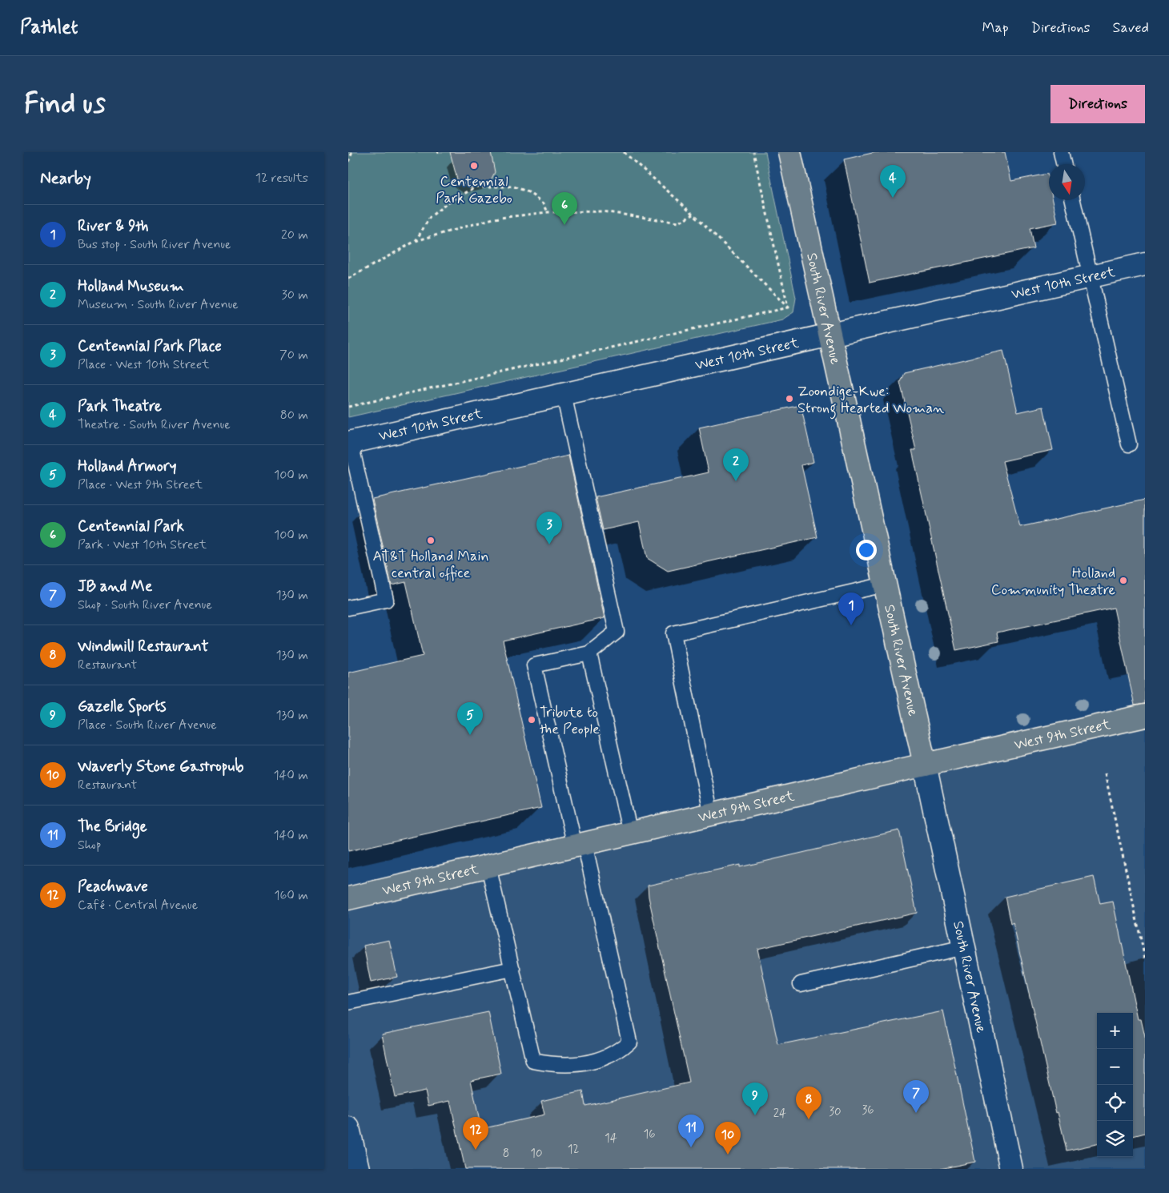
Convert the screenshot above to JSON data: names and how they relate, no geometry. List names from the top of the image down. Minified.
{"streets":{"main road":["South River Avenue","West 9th Street"],"street":["West 10th Street"]},"crossings":[["West 10th Street","South River Avenue"],["South River Avenue","West 9th Street"]],"places":["Centennial Park Gazebo","Zoondige-Kwe: Strong Hearted Woman","AT&T Holland Main central office","Holland Community Theatre","Tribute to the People"],"house_numbers":["36","30","24","16","14","12","8","10"],"north":"bottom","page":{"header":"Pathlet","nav":["Map","Directions","Saved"],"buttons":"Directions","title":"Find us","heading":["Nearby","12 results"],"pins":["4","6","2","3","1","5","7","9","8","11","12","10"],"list":[{"mark":"1","name":"River & 9th","note":"Bus stop · South River Avenue","value":"20 m"},{"mark":"2","name":"Holland Museum","note":"Museum · South River Avenue","value":"30 m"},{"mark":"3","name":"Centennial Park Place","note":"Place · West 10th Street","value":"70 m"},{"mark":"4","name":"Park Theatre","note":"Theatre · South River Avenue","value":"80 m"},{"mark":"5","name":"Holland Armory","note":"Place · West 9th Street","value":"100 m"},{"mark":"6","name":"Centennial Park","note":"Park · West 10th Street","value":"100 m"},{"mark":"7","name":"JB and Me","note":"Shop · South River Avenue","value":"130 m"},{"mark":"8","name":"Windmill Restaurant","note":"Restaurant","value":"130 m"},{"mark":"9","name":"Gazelle Sports","note":"Place · South River Avenue","value":"130 m"},{"mark":"10","name":"Waverly Stone Gastropub","note":"Restaurant","value":"140 m"},{"mark":"11","name":"The Bridge","note":"Shop","value":"140 m"},{"mark":"12","name":"Peachwave","note":"Café · Central Avenue","value":"160 m"}],"map_buttons":["+","−"]}}
